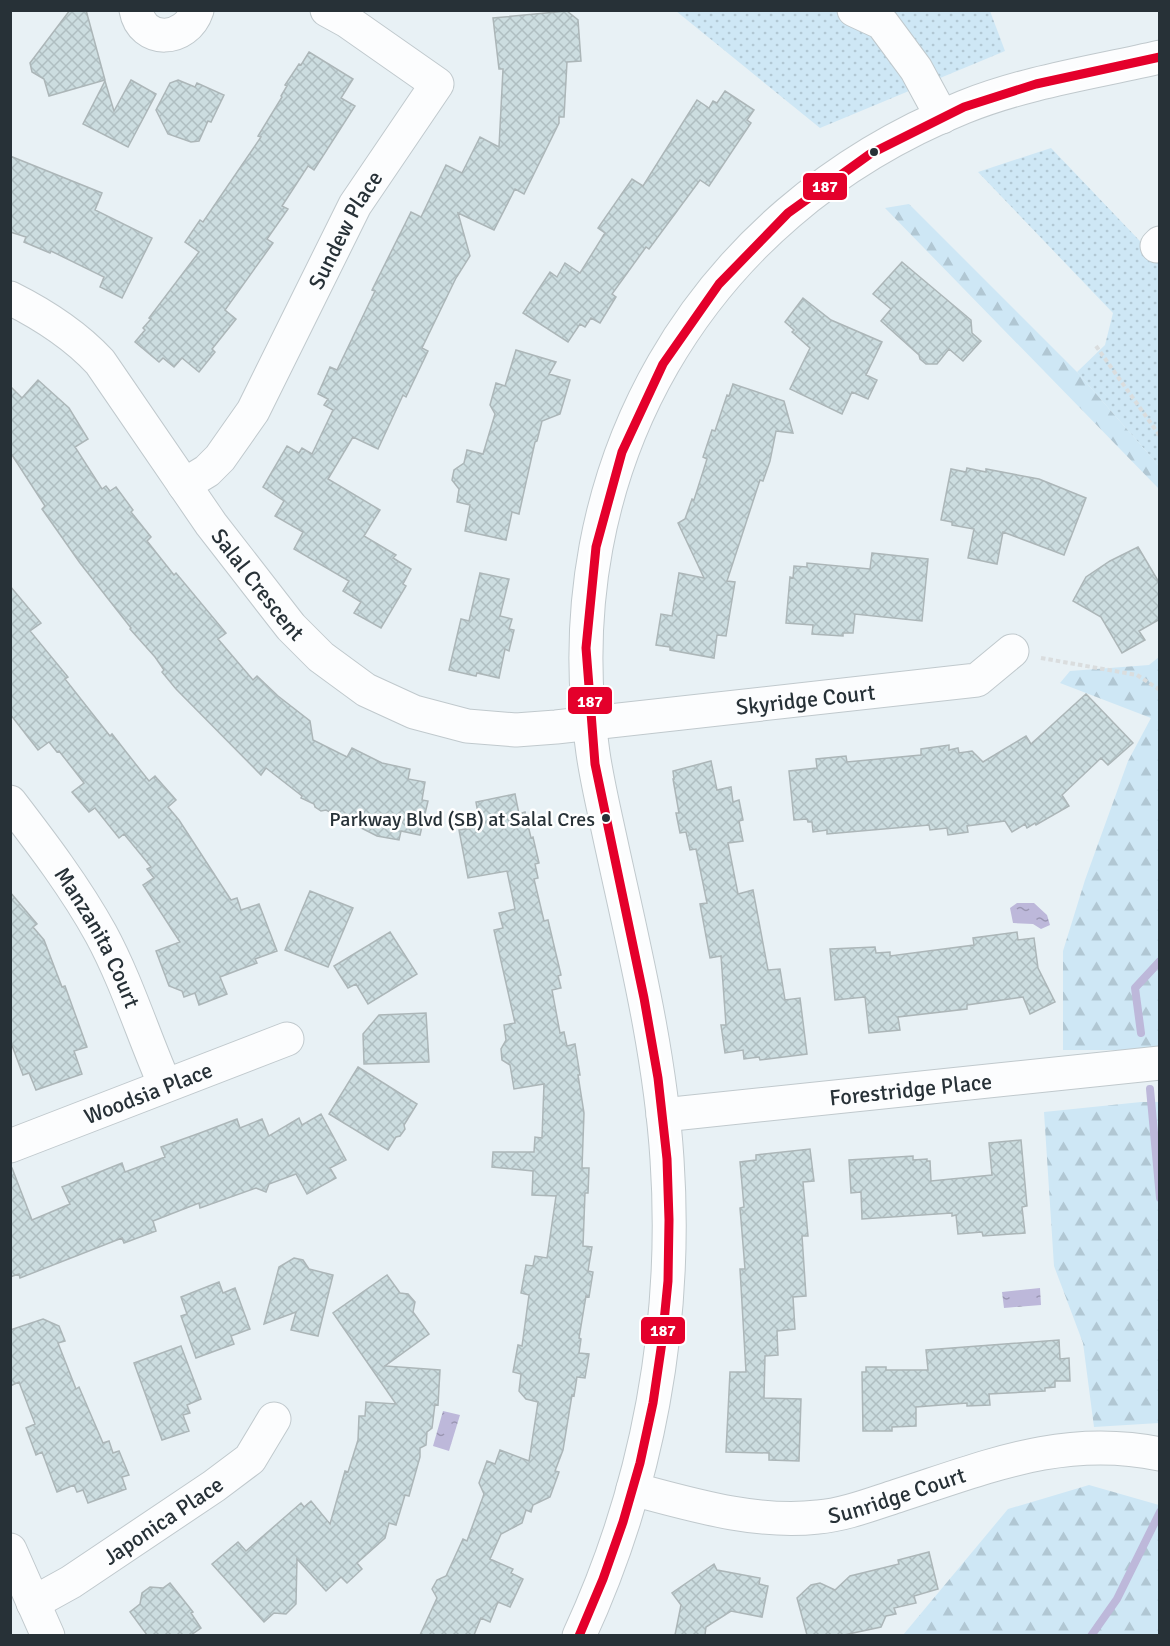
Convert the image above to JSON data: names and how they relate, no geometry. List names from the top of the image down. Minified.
{"streets":{"street":["Sundew Place","Salal Crescent","Skyridge Court","Manzanita Court","Forestridge Place","Woodsia Place","Sunridge Court","Japonica Place"]},"crossings":[["Sundew Place","Salal Crescent"],["Salal Crescent","Skyridge Court"],["Manzanita Court","Woodsia Place"]],"places":["Parkway Blvd (SB) at Salal Cres"],"lines":["transit line 187"]}
